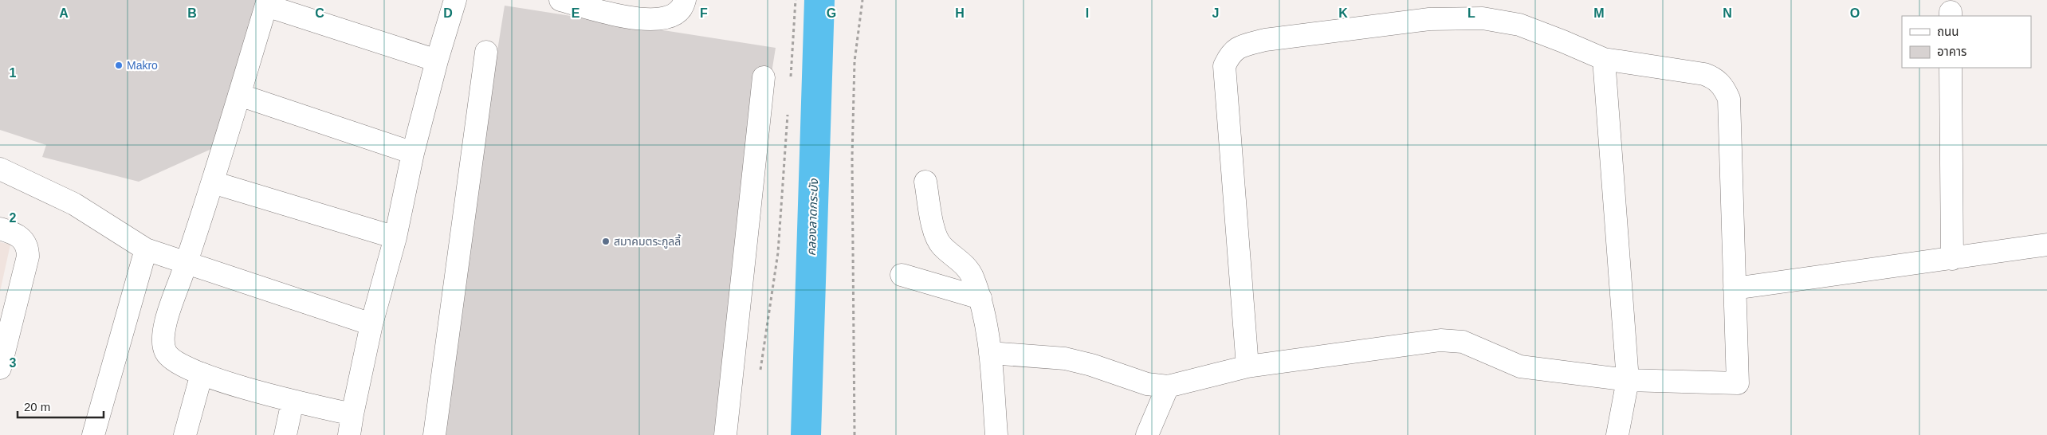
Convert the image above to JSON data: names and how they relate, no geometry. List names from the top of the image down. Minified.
{"water":["คลองลาดกระบัง"],"places":["Makro","สมาคมตระกูลลี้"],"legend":["ถนน","อาคาร"],"scale_bar":"20 m","grid":{"columns":["A","B","C","D","E","F","G","H","I","J","K","L","M","N","O"],"rows":["1","2","3"]}}
